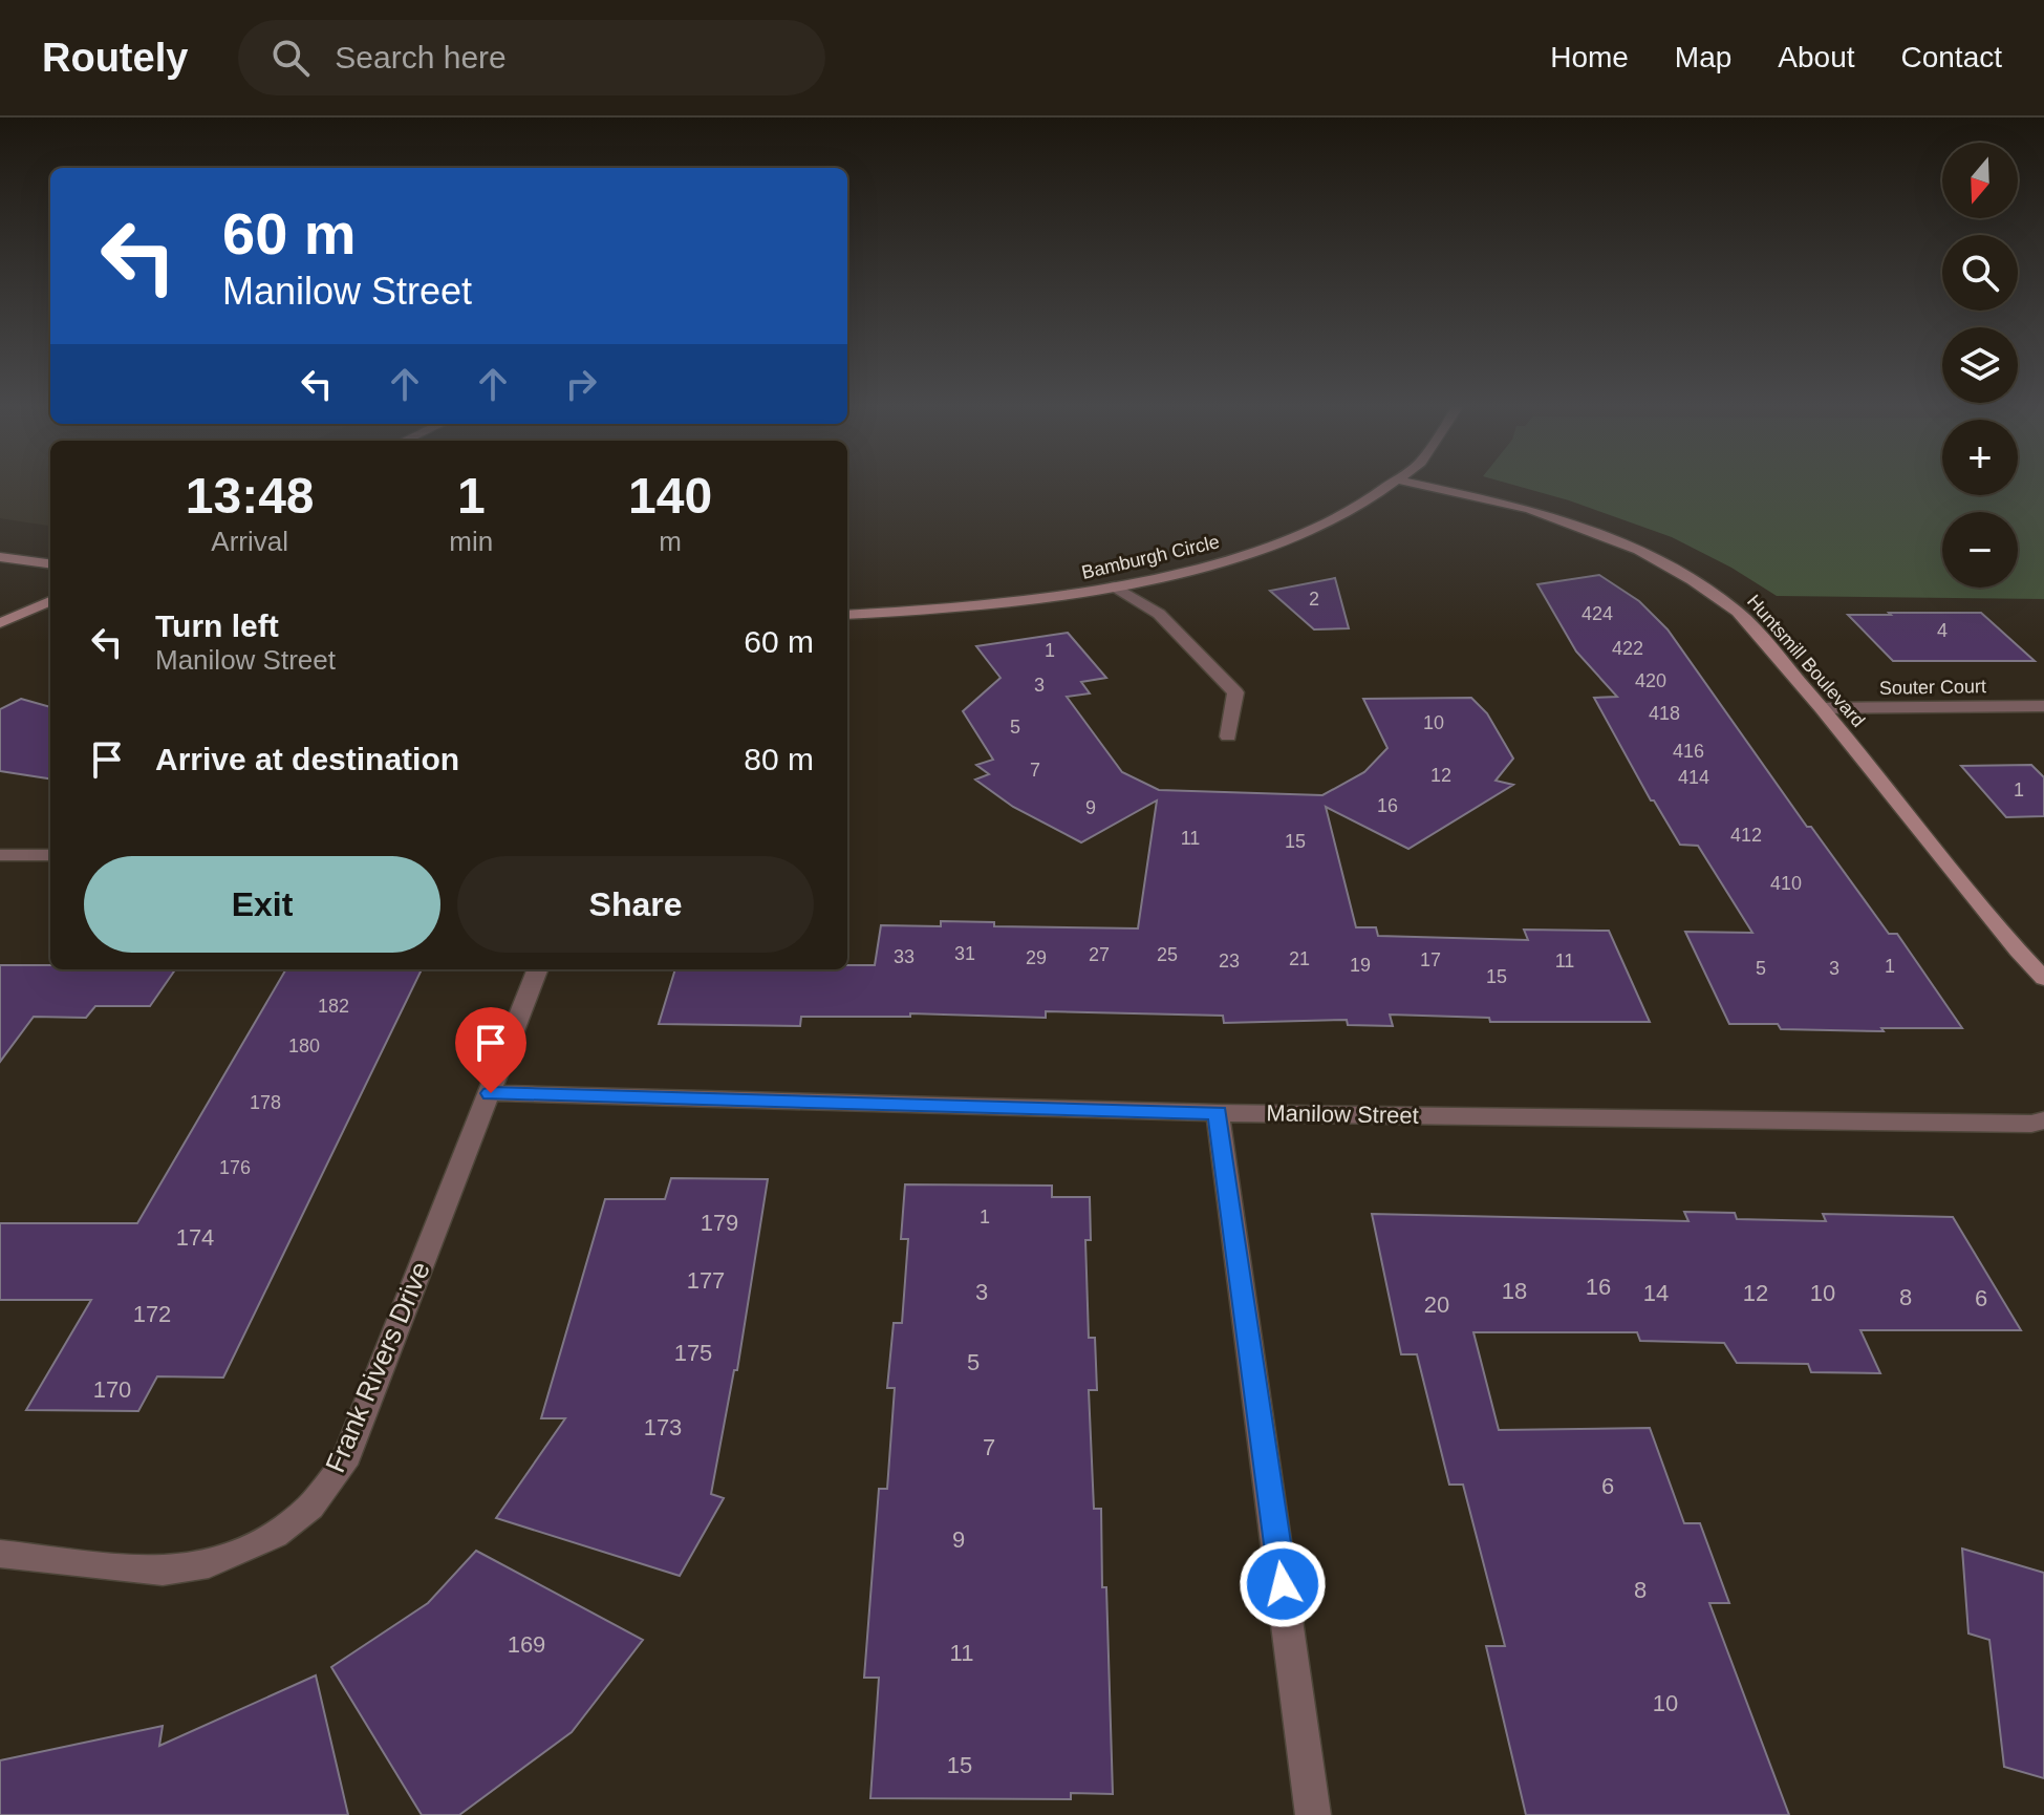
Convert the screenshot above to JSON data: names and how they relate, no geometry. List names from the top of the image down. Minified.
{"streets":{"street":["Bamburgh Circle","Huntsmill Boulevard","Souter Court","Manilow Street","Frank Rivers Drive"]},"crossings":[["Huntsmill Boulevard","Souter Court"],["Manilow Street","Frank Rivers Drive"]],"house_numbers":["2","424","4","422","1","420","3","418","10","5","416","7","12","414","1","16","9","412","11","15","410","31","27","25","33","29","21","17","23","11","19","1","5","3","15","182","180","178","176","1","179","174","177","16","18","3","14","12","10","8","6","20","172","175","5","170","173","7","6","9","8","169","11","10","15"],"north":"bottom","page":{"header":"Routely","search":"Search here","nav":["Home","Map","About","Contact"],"map_buttons":["+","−"],"turn":["60 m","Manilow Street"],"eta":["13:48","Arrival","1","min","140","m"],"list":[{"name":"Turn left","note":"Manilow Street","value":"60 m"},{"name":"Arrive at destination","value":"80 m"}],"buttons":["Exit","Share"]}}
